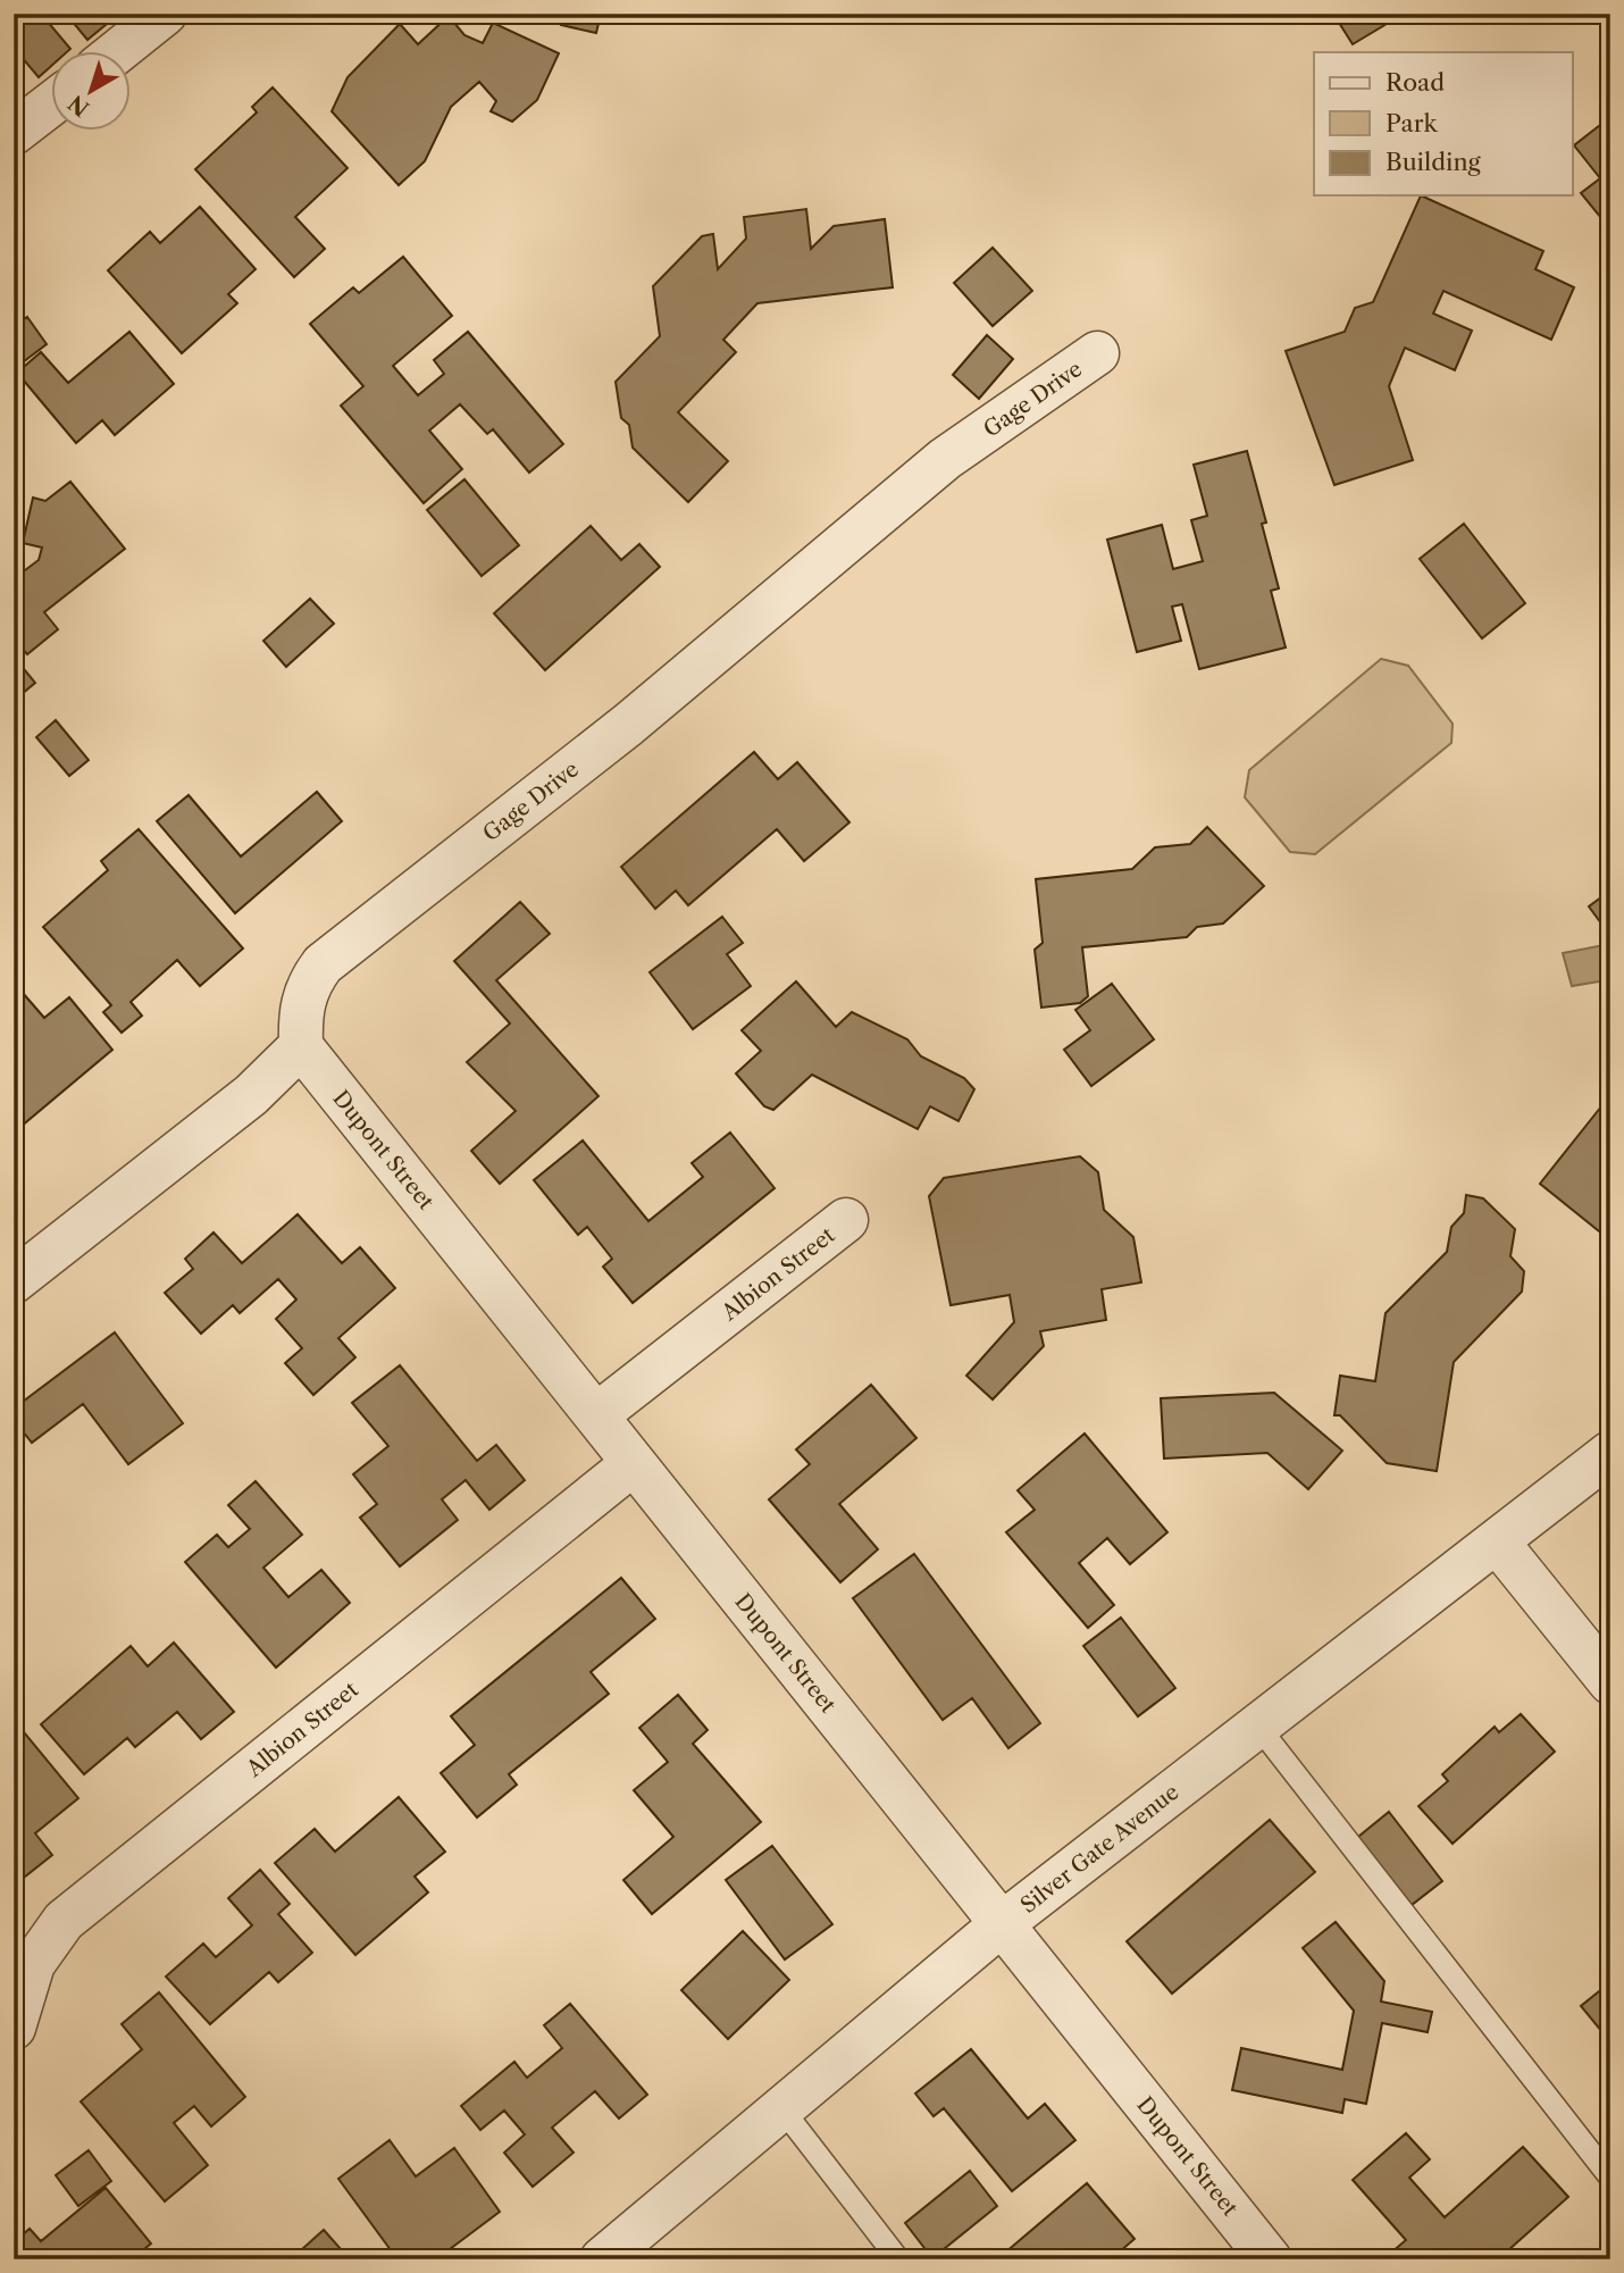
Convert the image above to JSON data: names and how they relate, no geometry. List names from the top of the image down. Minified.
{"streets":{"street":["Gage Drive","Dupont Street","Albion Street","Silver Gate Avenue"]},"crossings":[["Gage Drive","Dupont Street"],["Dupont Street","Albion Street"],["Dupont Street","Silver Gate Avenue"]],"legend":["Road","Park","Building"],"north":"bottom left"}
